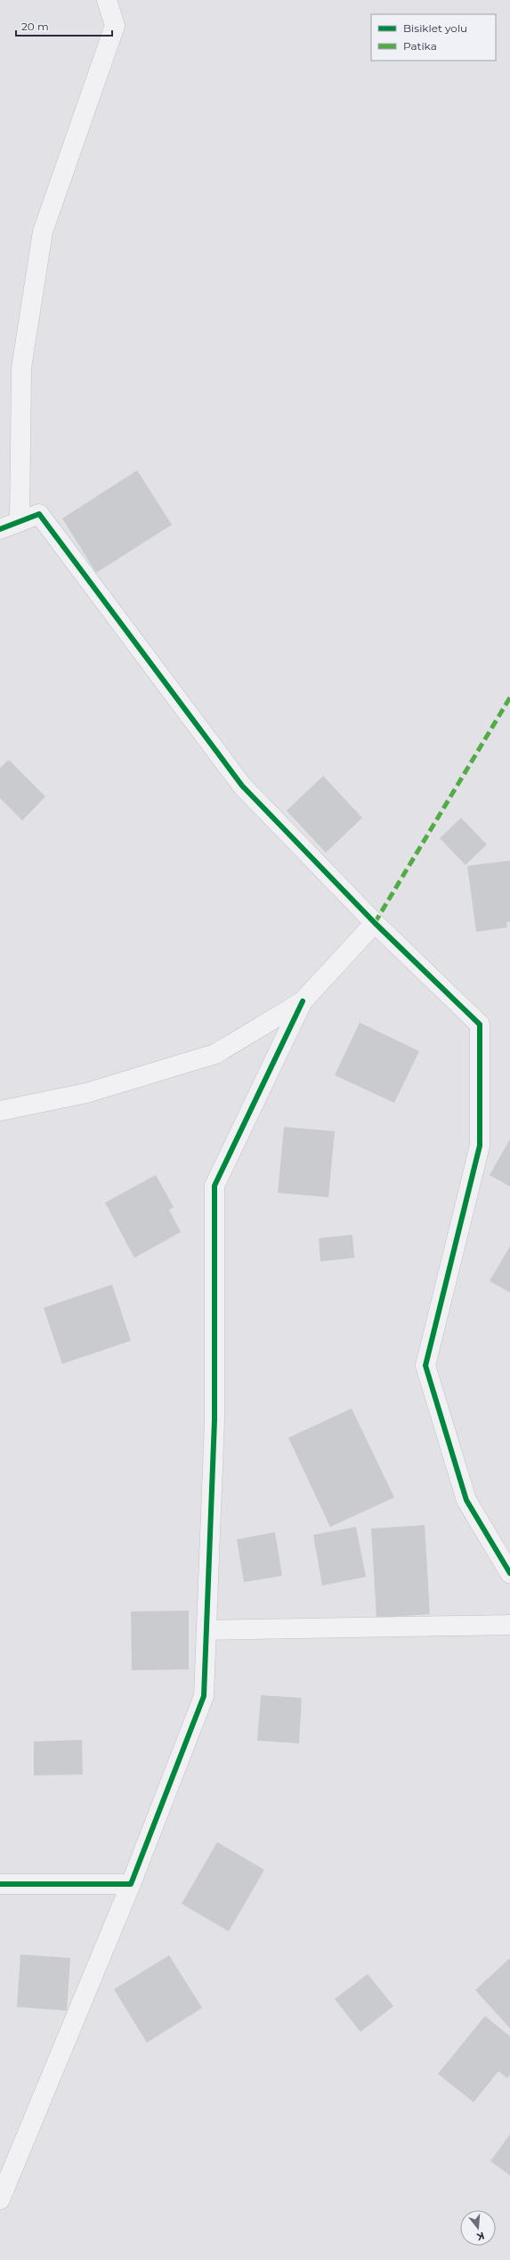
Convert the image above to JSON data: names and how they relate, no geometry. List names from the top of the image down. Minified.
{"legend":["Bisiklet yolu","Patika"],"scale_bar":"20 m","north":"bottom"}
